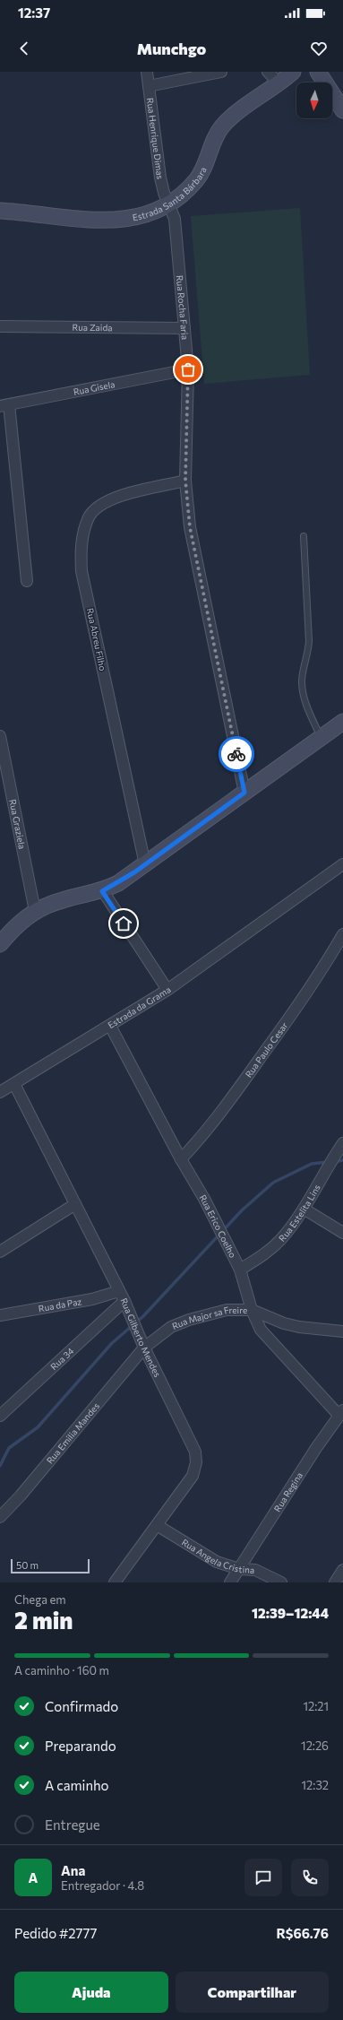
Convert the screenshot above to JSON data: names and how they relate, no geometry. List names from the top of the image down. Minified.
{"streets":{"street":["Rua Henrique Dimas","Estrada Santa Bárbara","Rua Rocha Faria","Rua Zaida","Rua Gisela","Rua Abreu Filho","Rua Graziela","Estrada da Grama","Rua Paulo Cesar","Rua Estelita Lins","Rua Erico Coelho","Rua da Paz","Rua Major sa Freire","Rua Gilberto Mendes","Rua 34","Rua Emilia Mandes","Rua Regina","Rua Angela Cristina"]},"crossings":[["Rua Henrique Dimas","Estrada Santa Bárbara"],["Rua Henrique Dimas","Rua Rocha Faria"],["Estrada Santa Bárbara","Rua Rocha Faria"],["Rua Rocha Faria","Rua Zaida"],["Rua Rocha Faria","Rua Gisela"],["Rua Rocha Faria","Rua Abreu Filho"],["Estrada da Grama","Rua Erico Coelho"],["Estrada da Grama","Rua Gilberto Mendes"],["Rua Paulo Cesar","Rua Erico Coelho"],["Rua Estelita Lins","Rua Erico Coelho"],["Rua Erico Coelho","Rua Major sa Freire"],["Rua Erico Coelho","Rua Regina"],["Rua da Paz","Rua Gilberto Mendes"],["Rua da Paz","Rua 34"],["Rua Major sa Freire","Rua Gilberto Mendes"],["Rua Major sa Freire","Rua Emilia Mandes"],["Rua Gilberto Mendes","Rua 34"],["Rua Gilberto Mendes","Rua Emilia Mandes"],["Rua Gilberto Mendes","Rua Angela Cristina"],["Rua Regina","Rua Angela Cristina"]],"scale_bar":"50 m","north":"bottom","page":{"status":"12:37","header":"Munchgo","scale":"50 m","heading":["2 min","Chega em","12:39–12:44"],"panel":["Ana","Entregador · 4.8","Pedido #2777","R$66.76"],"bar":"A caminho · 160 m","list":[["Confirmado","12:21"],["Preparando","12:26"],["A caminho","12:32"],"Entregue"],"round":"A","buttons":["Ajuda","Compartilhar"]}}
